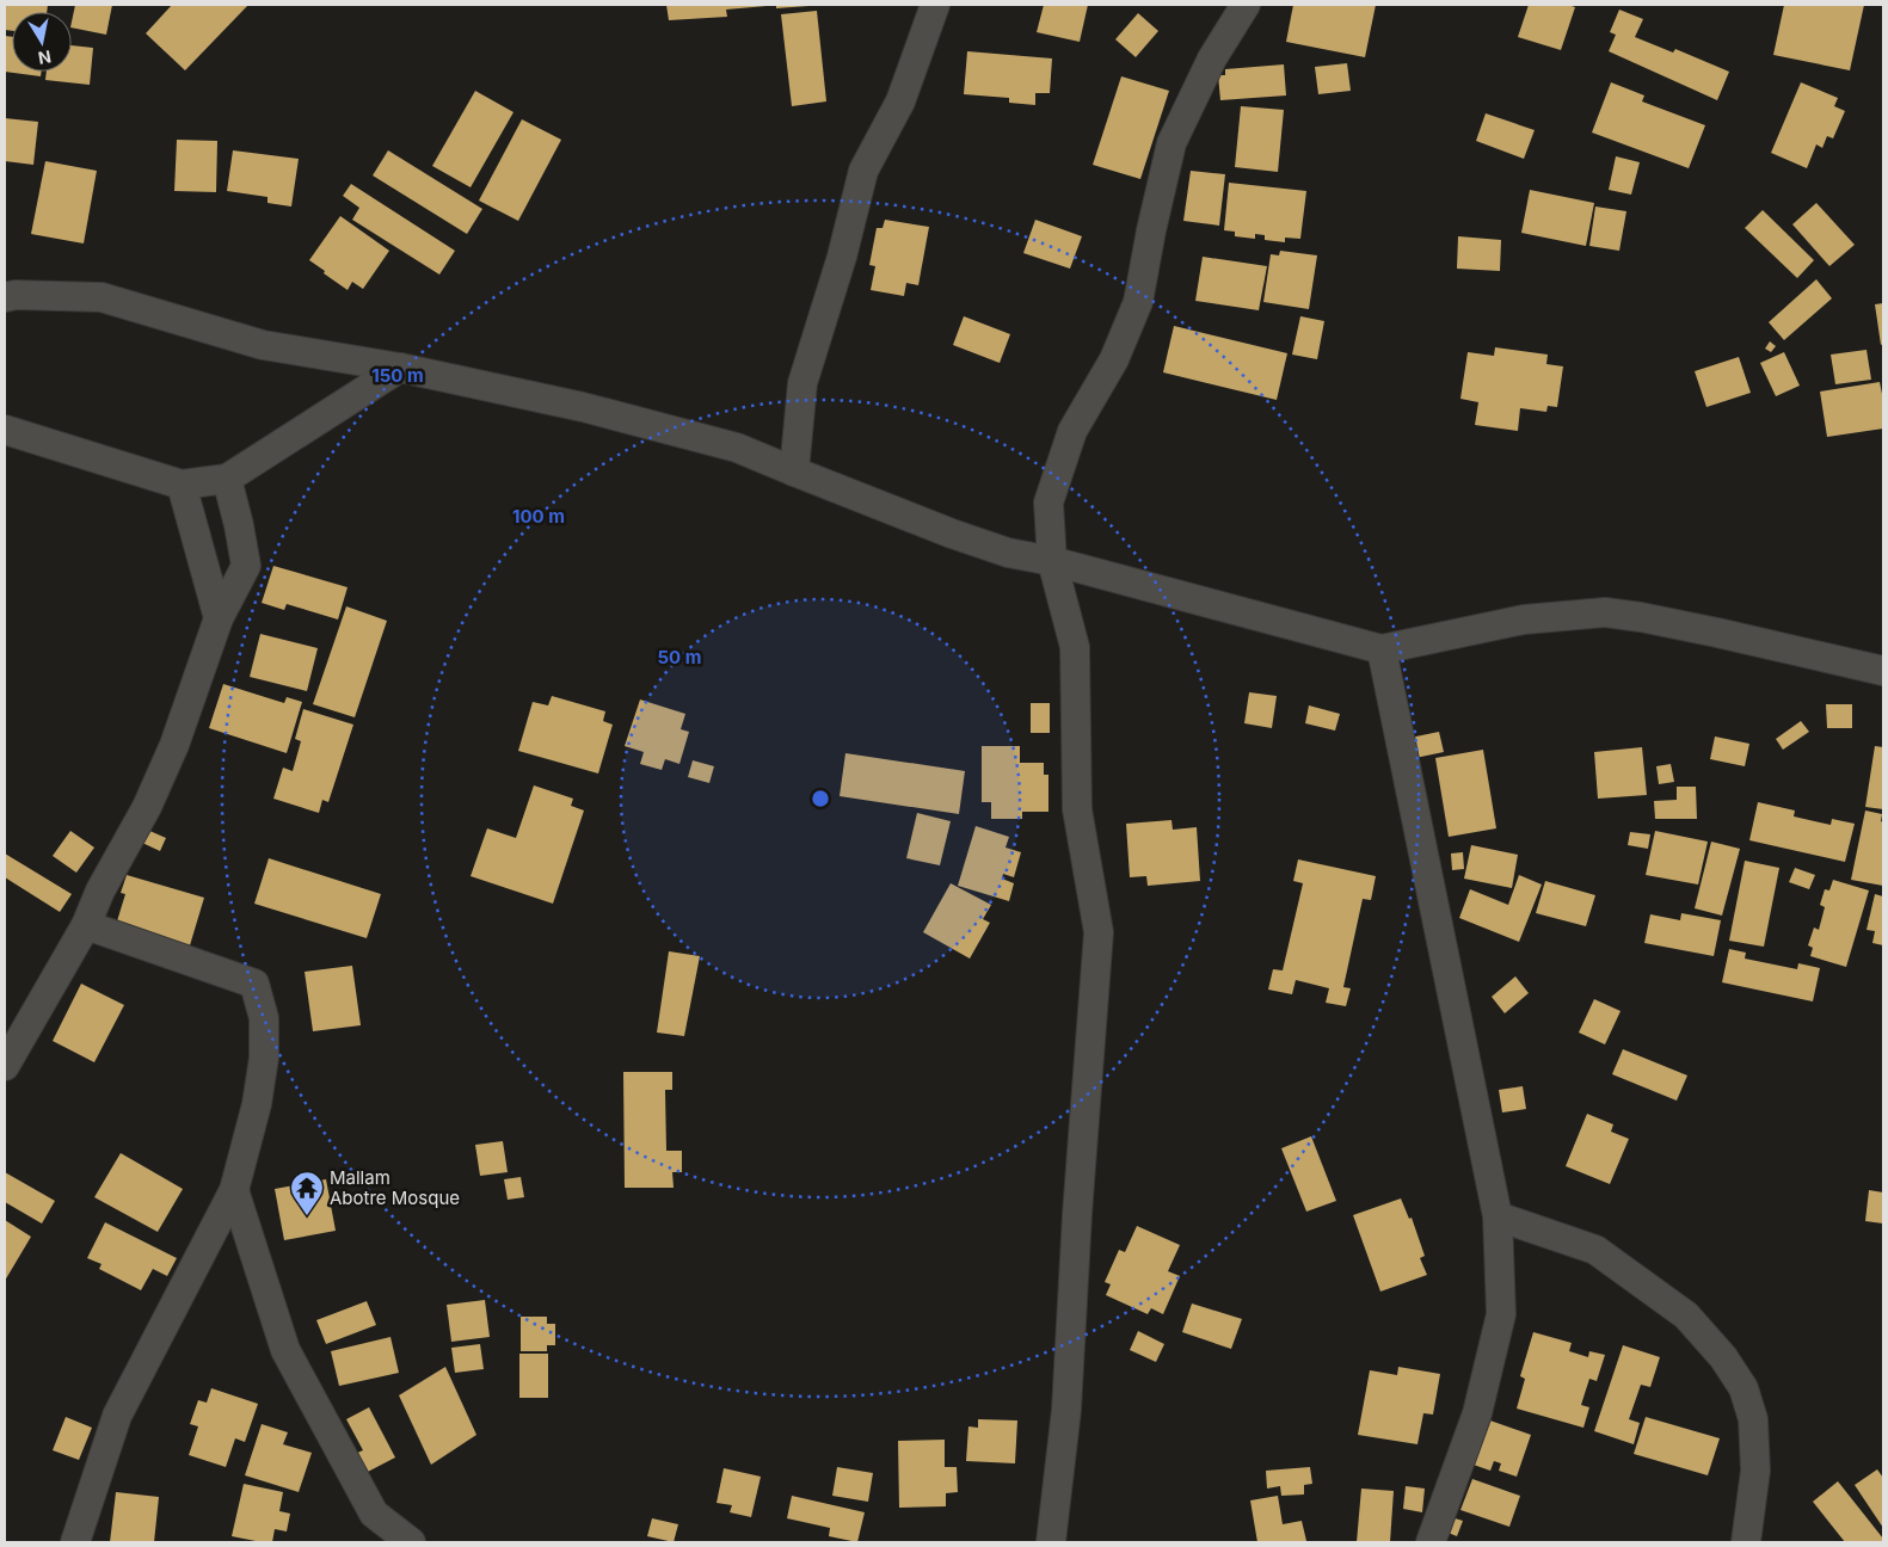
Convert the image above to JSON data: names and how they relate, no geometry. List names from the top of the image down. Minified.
{"places":{"temple":["Mallam Abotre Mosque"]},"north":"bottom","rings":["150 m","100 m","50 m"]}
